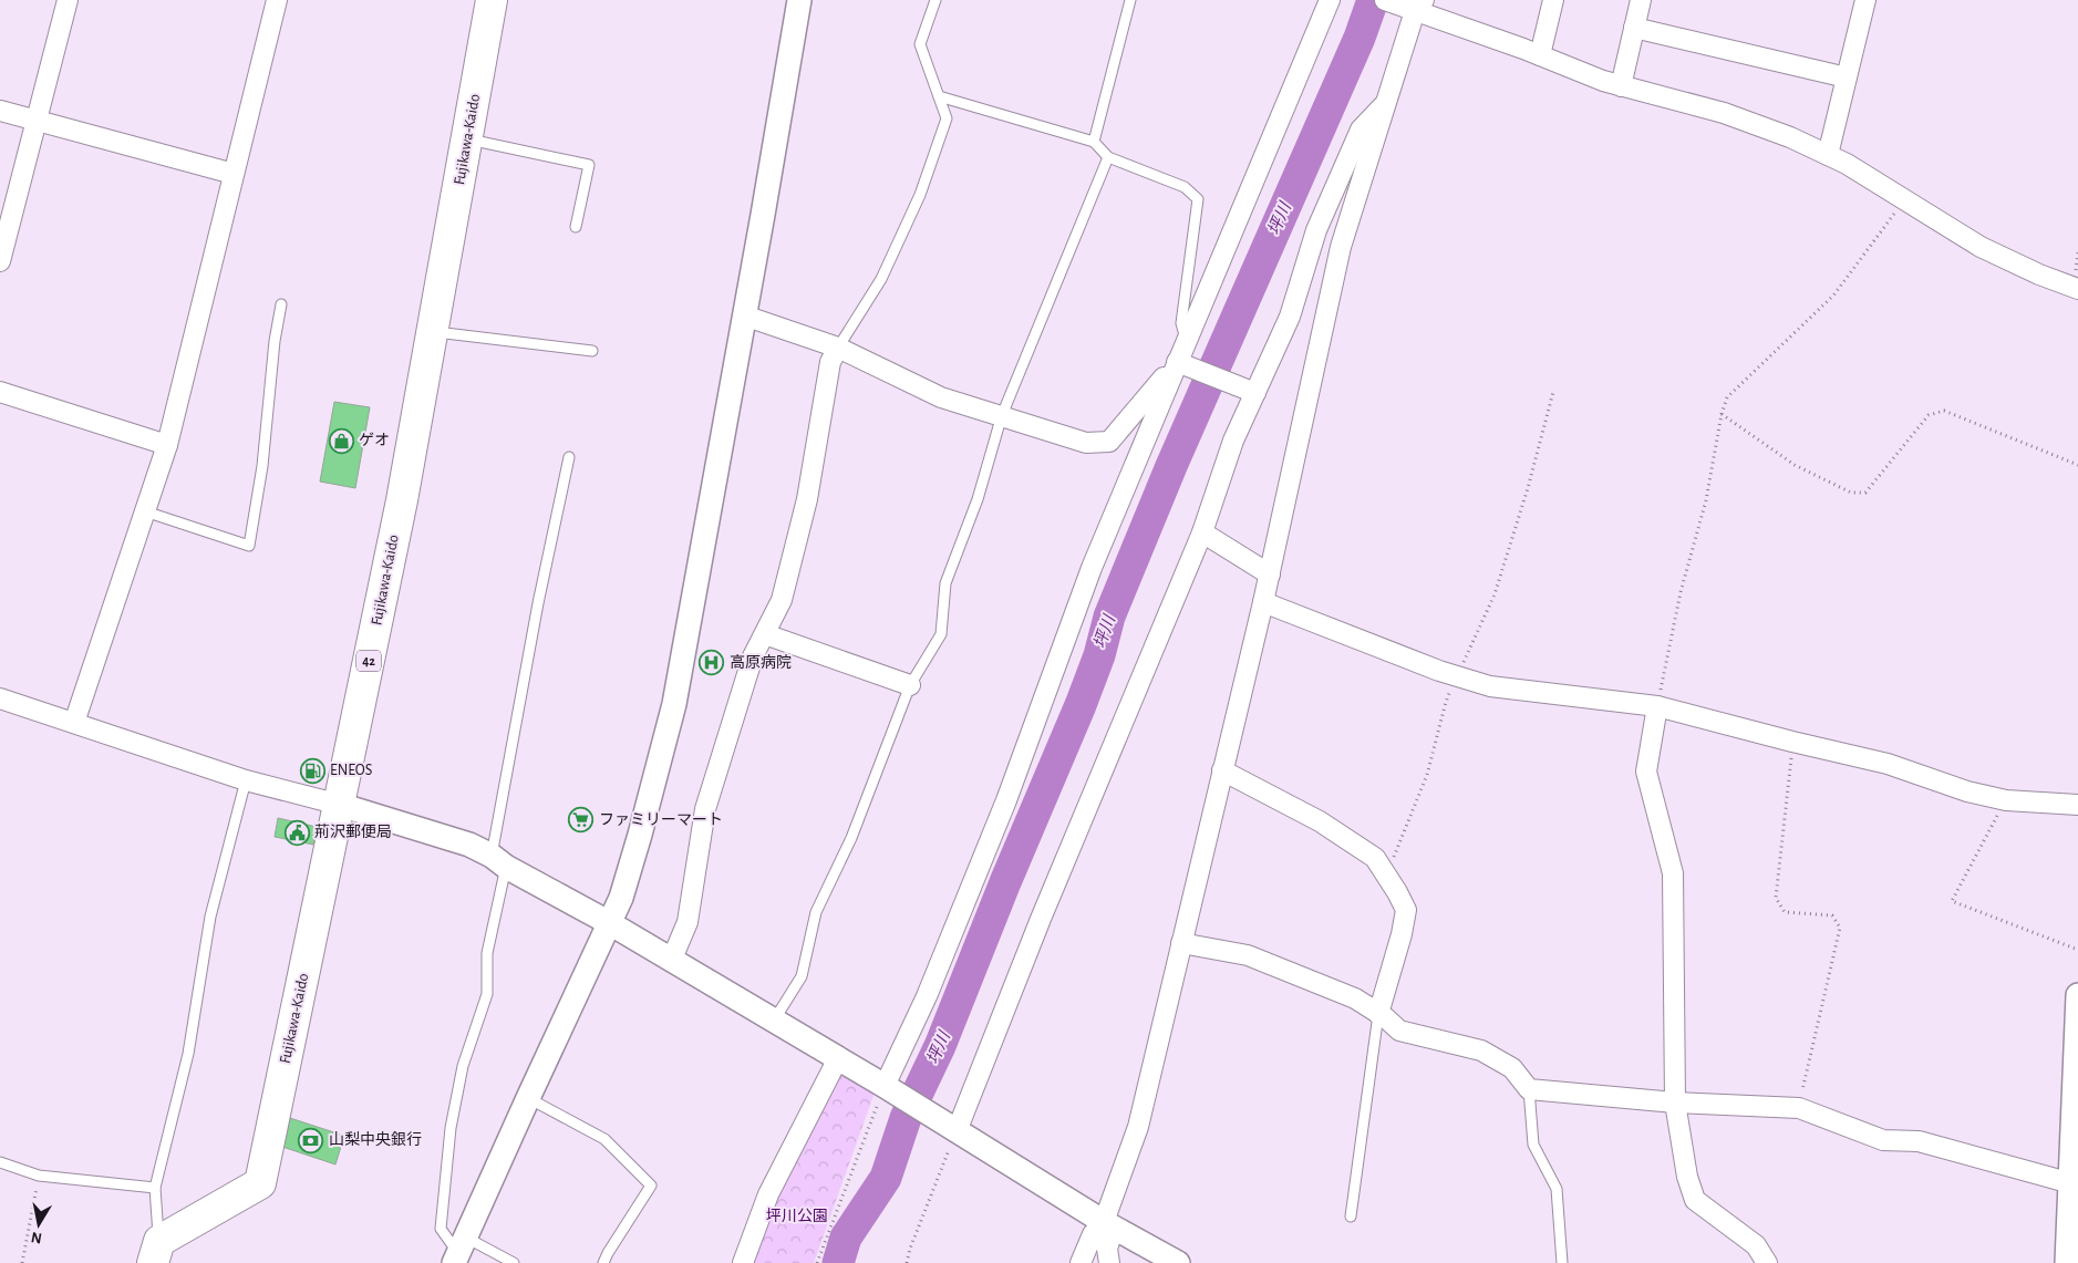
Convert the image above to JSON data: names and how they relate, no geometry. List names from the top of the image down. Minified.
{"streets":{"main road":["Fujikawa-Kaido","42"]},"water":["坪川"],"parks":["坪川公園"],"places":{"shop":["ゲオ"],"hospital":["高原病院"],"fuel station":["ENEOS"],"supermarket":["ファミリーマート"],"public building":["荊沢郵便局"],"bank":["山梨中央銀行"]},"north":"bottom"}
